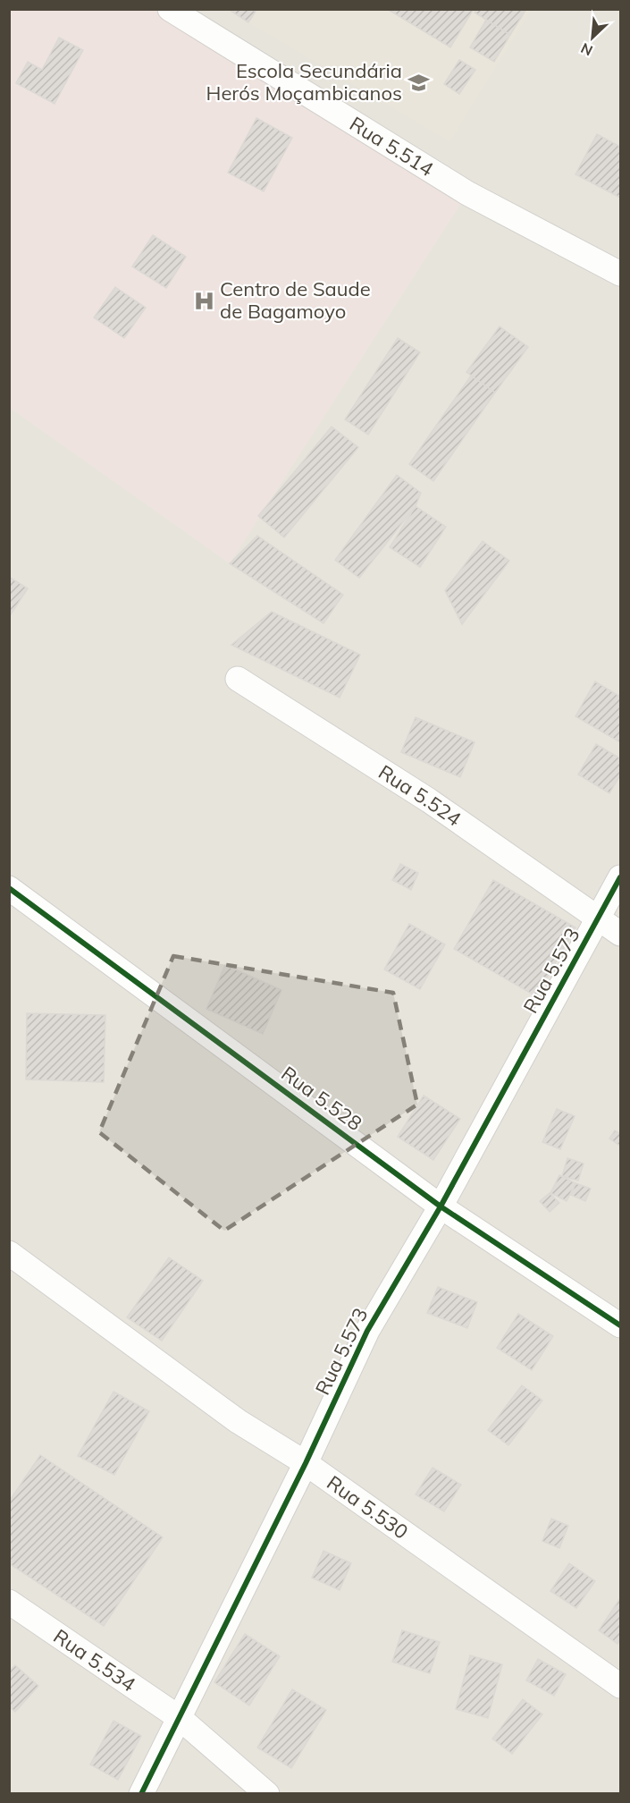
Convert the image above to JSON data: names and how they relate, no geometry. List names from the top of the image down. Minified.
{"streets":{"street":["Rua 5.514","Rua 5.524","Rua 5.573","Rua 5.528","Rua 5.530","Rua 5.534"]},"crossings":[["Rua 5.524","Rua 5.573"],["Rua 5.573","Rua 5.528"],["Rua 5.573","Rua 5.530"],["Rua 5.573","Rua 5.534"]],"places":{"school or university":["Escola Secundária Herós Moçambicanos"],"hospital":["Centro de Saude de Bagamoyo"]},"north":"bottom left"}
